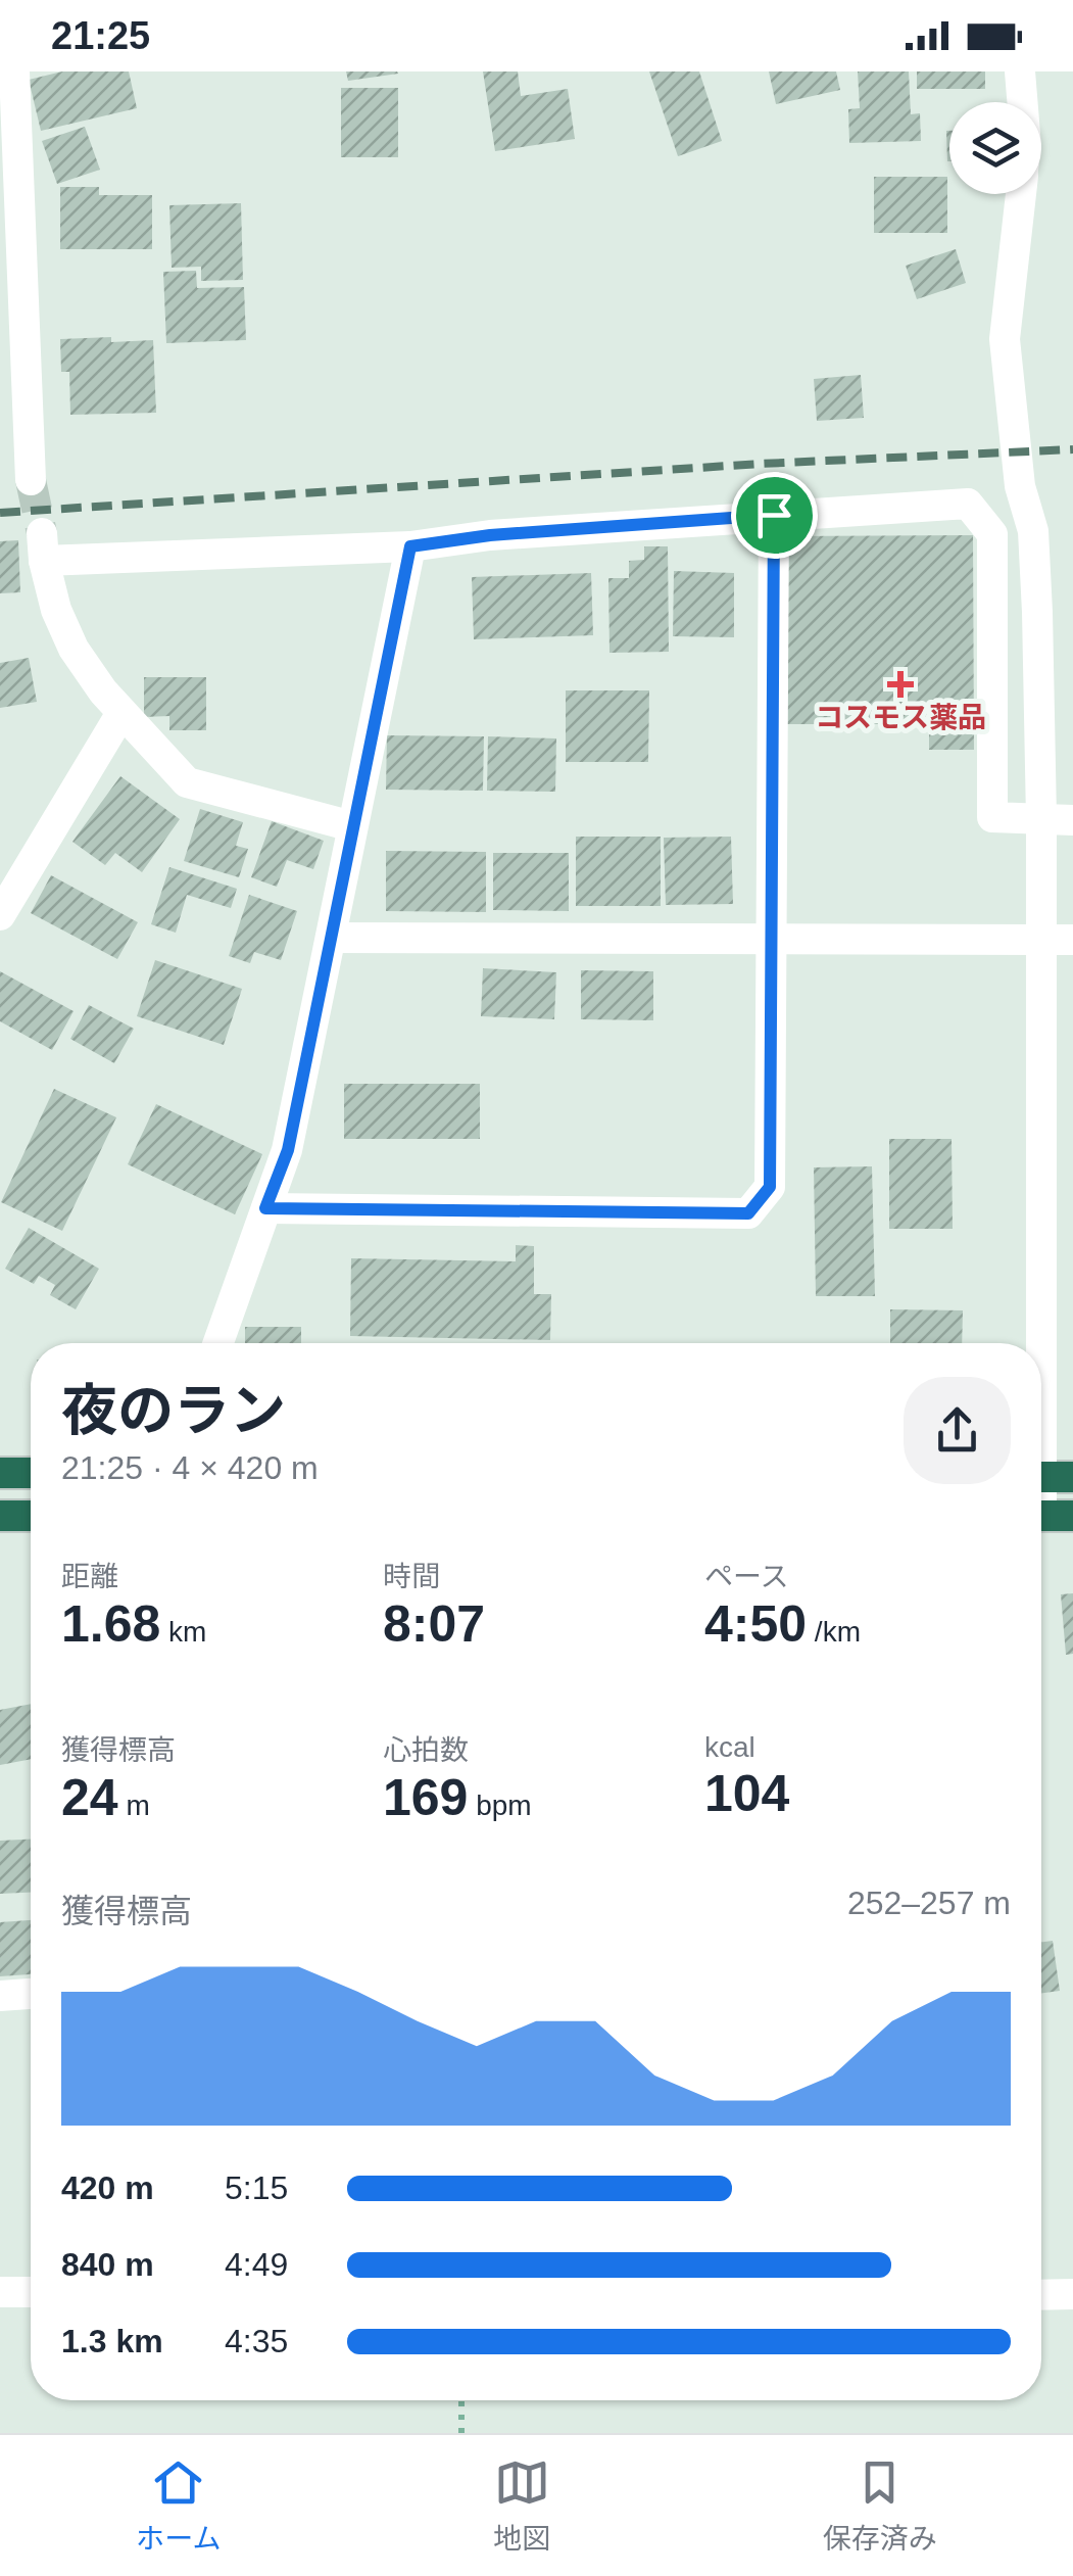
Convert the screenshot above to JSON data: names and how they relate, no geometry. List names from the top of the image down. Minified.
{"places":{"health":["コスモス薬品"]},"page":{"status":"21:25","heading":["夜のラン","21:25 · 4 × 420 m"],"stats":[["距離","1.68 km"],["時間","8:07"],["ペース","4:50 /km"],["獲得標高","24 m"],["心拍数","169 bpm"],["kcal","104"]],"chart":["獲得標高","252–257 m"],"list":[{"name":"420 m","note":"5:15"},{"name":"840 m","note":"4:49"},{"name":"1.3 km","note":"4:35"}],"tabs":["ホーム","地図","保存済み"]}}
